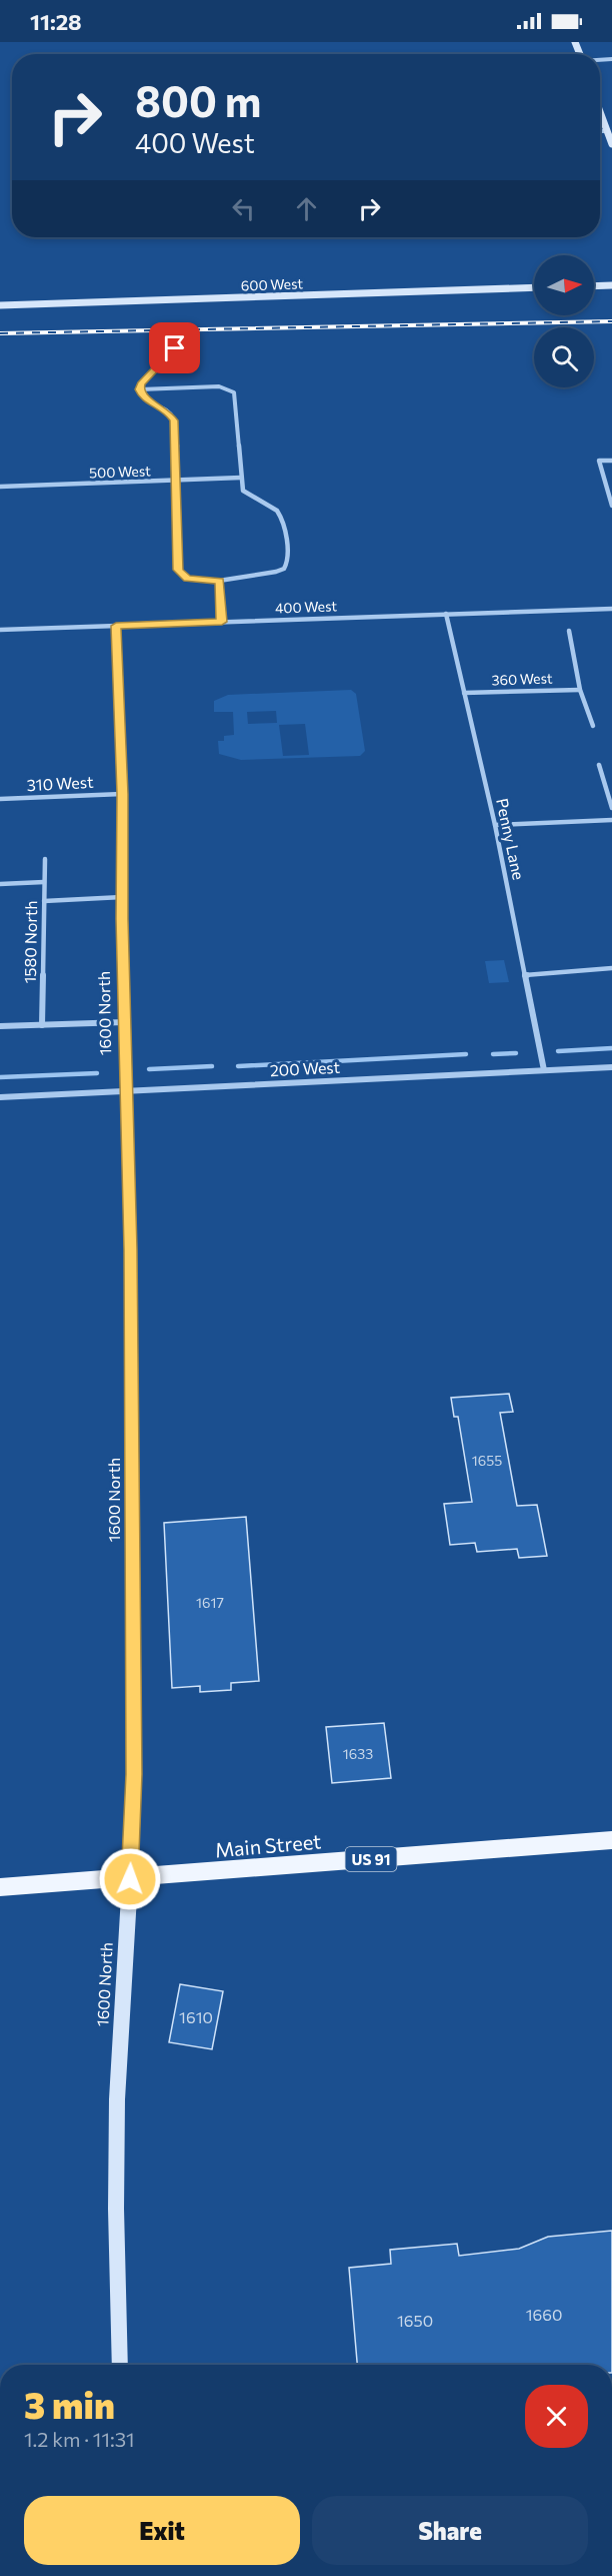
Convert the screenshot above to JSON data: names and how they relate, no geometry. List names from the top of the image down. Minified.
{"streets":{"main road":["Main Street","US 91"],"street":["600 West","500 West","400 West","360 West","310 West","Penny Lane","1580 North","1600 North","200 West"]},"crossings":[["400 West","Penny Lane"],["400 West","1600 North"],["360 West","Penny Lane"],["310 West","1600 North"],["Penny Lane","200 West"],["1600 North","200 West"],["1600 North","Main Street"]],"house_numbers":["1655","1617","1633","1610","1660","1650"],"north":"right","page":{"status":"11:28","turn":["800 m","400 West"],"heading":["3 min","1.2 km · 11:31"],"buttons":["Exit","Share"]}}
